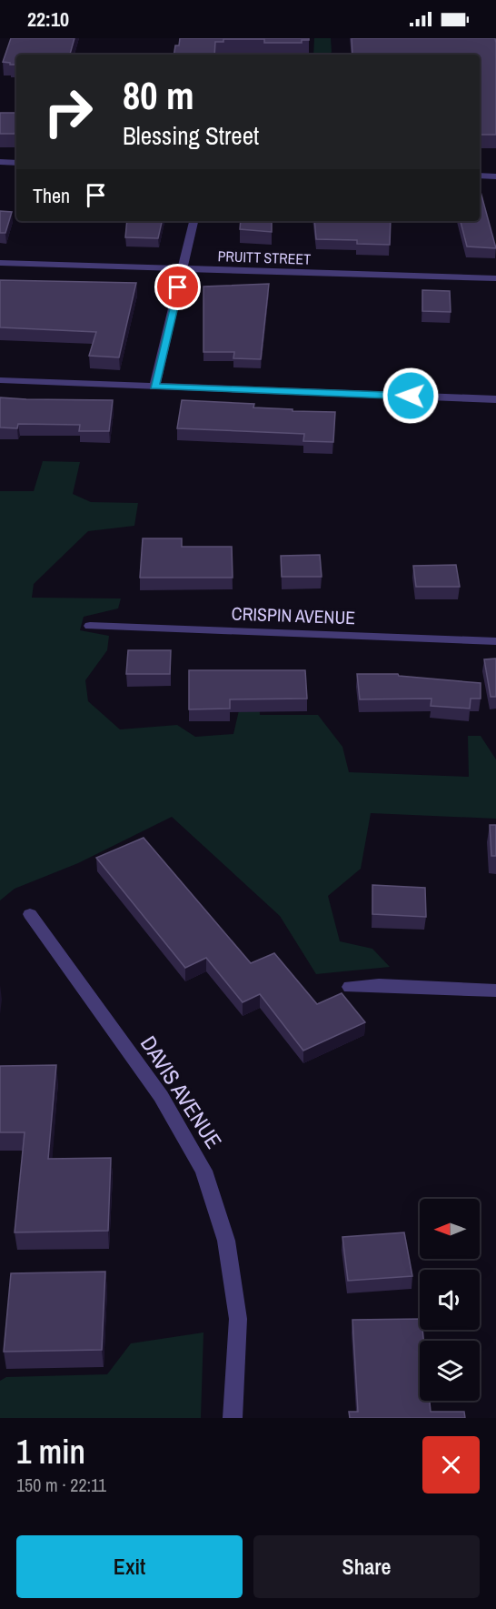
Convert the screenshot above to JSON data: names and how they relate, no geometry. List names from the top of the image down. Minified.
{"streets":{"street":["PRUITT STREET","CRISPIN AVENUE","DAVIS AVENUE"]},"north":"left","page":{"status":"22:10","turn":["80 m","Blessing Street"],"then":"Then","heading":["1 min","150 m · 22:11"],"buttons":["Exit","Share"]}}
